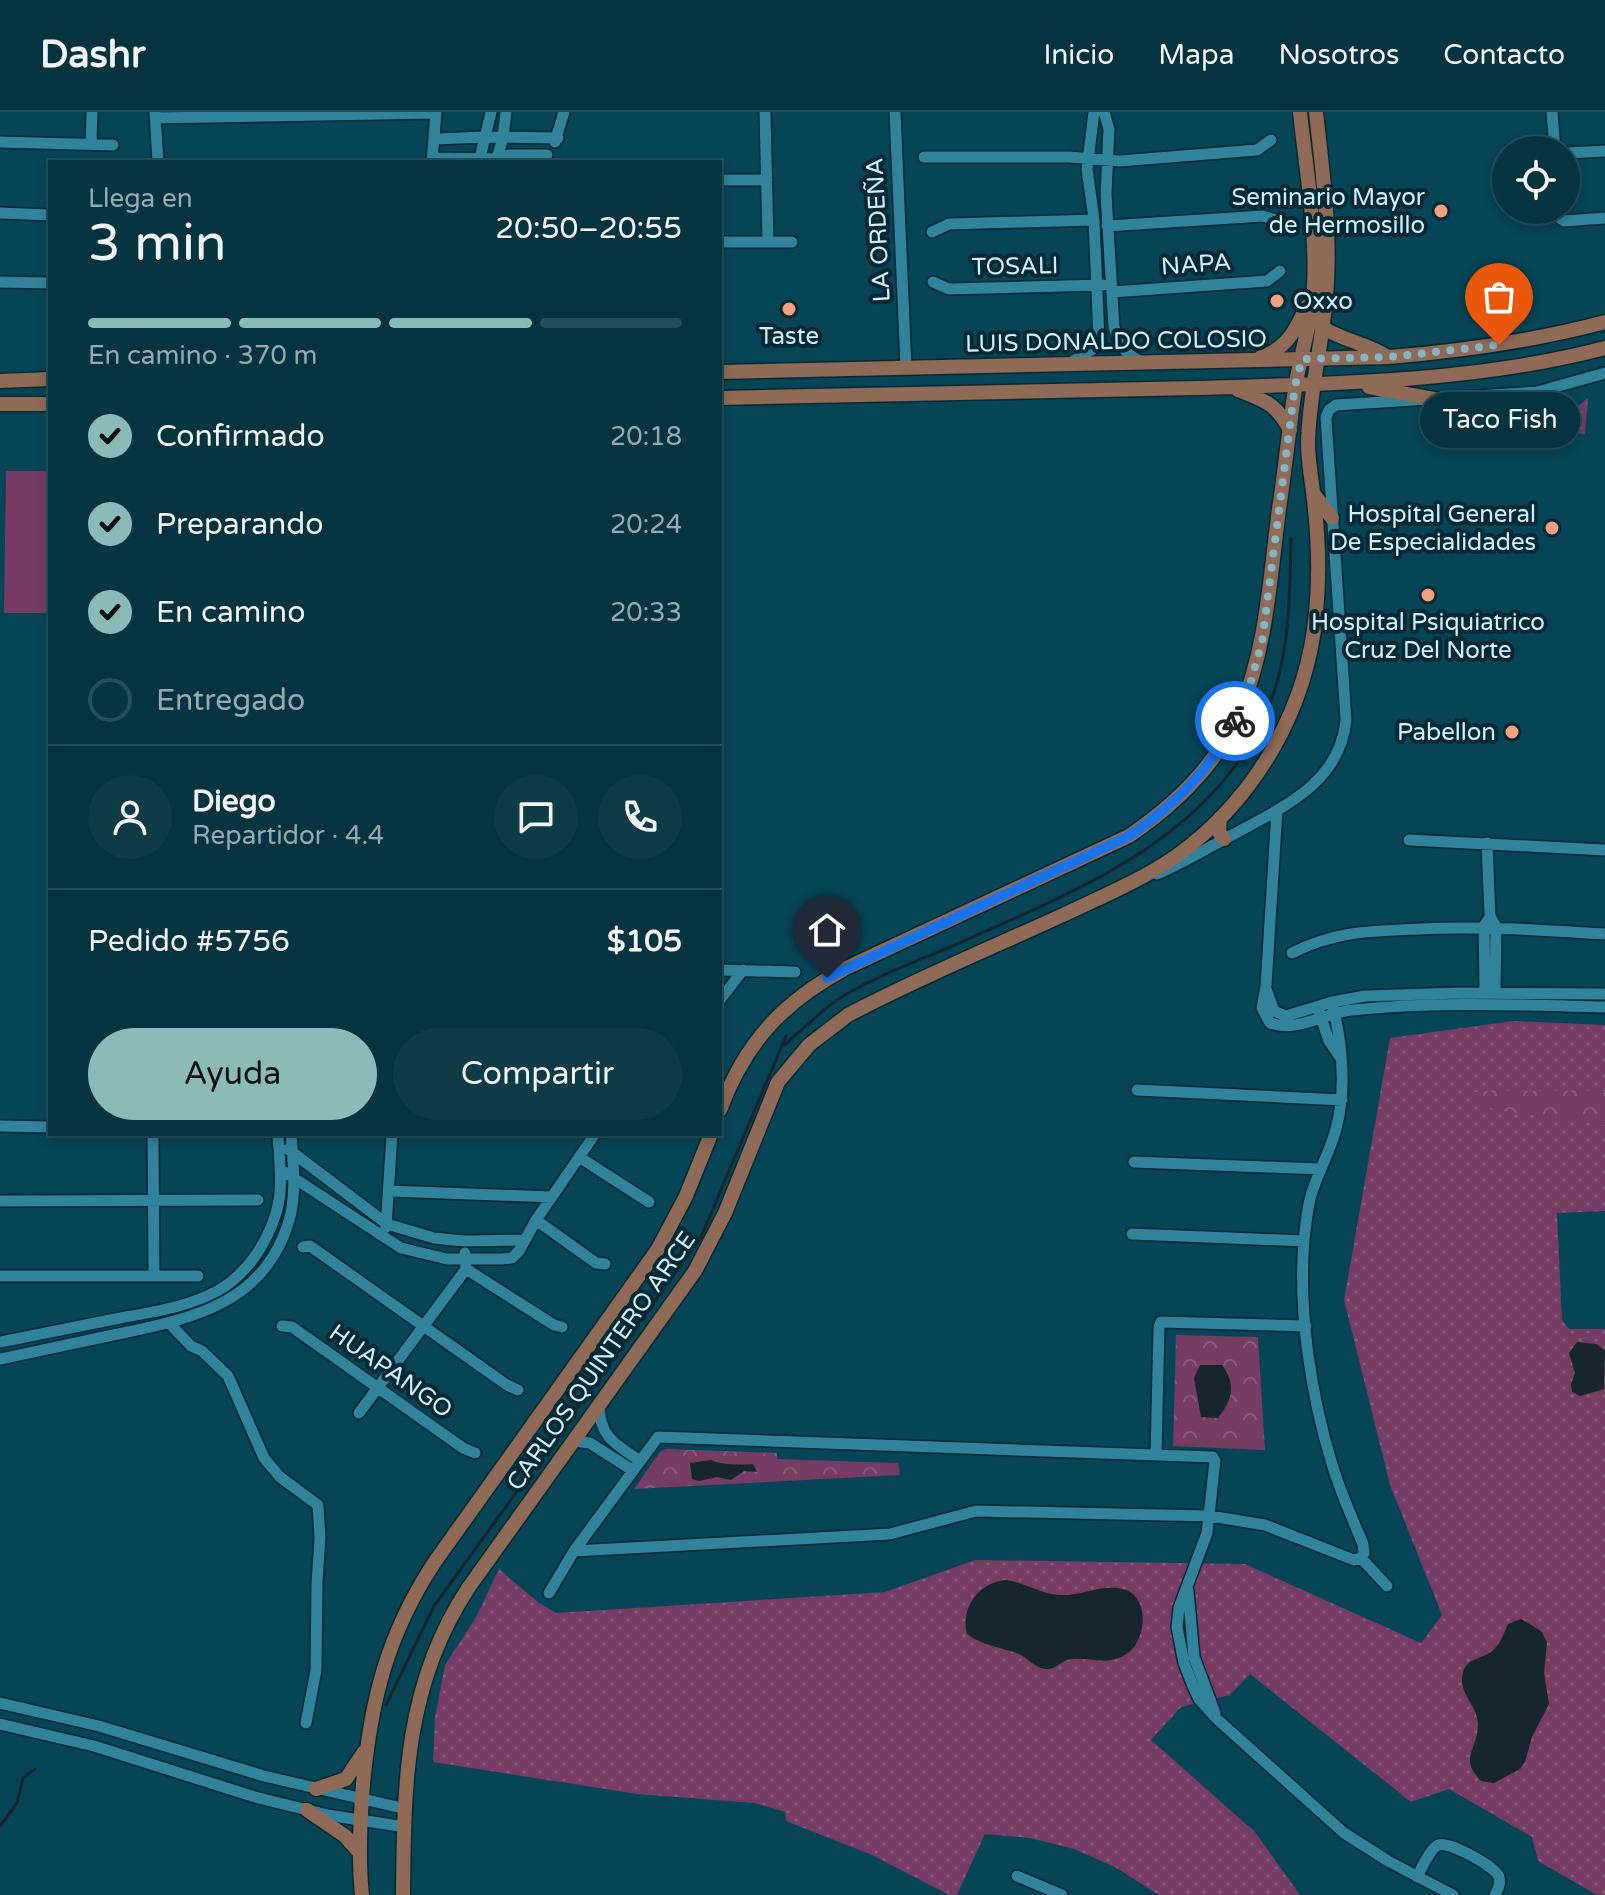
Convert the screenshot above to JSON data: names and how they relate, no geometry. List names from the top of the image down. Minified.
{"streets":{"main road":["LUIS DONALDO COLOSIO","CARLOS QUINTERO ARCE"],"street":["LA ORDEÑA","NAPA","TOSALI","HUAPANGO"]},"crossings":[["LA ORDEÑA","LUIS DONALDO COLOSIO"],["NAPA","TOSALI"],["LUIS DONALDO COLOSIO","CARLOS QUINTERO ARCE"]],"places":["Seminario Mayor de Hermosillo","Oxxo","Taste","Taco Fish","Hospital General De Especialidades","Hospital Psiquiatrico Cruz Del Norte","Pabellon"],"page":{"header":"Dashr","nav":["Inicio","Mapa","Nosotros","Contacto"],"heading":["3 min","Llega en","20:50–20:55"],"panel":["Diego","Repartidor · 4.4","Pedido #5756","$105"],"bar":"En camino · 370 m","bubble":"Taco Fish","list":[["Confirmado","20:18"],["Preparando","20:24"],["En camino","20:33"],"Entregado"],"buttons":["Ayuda","Compartir"]}}
